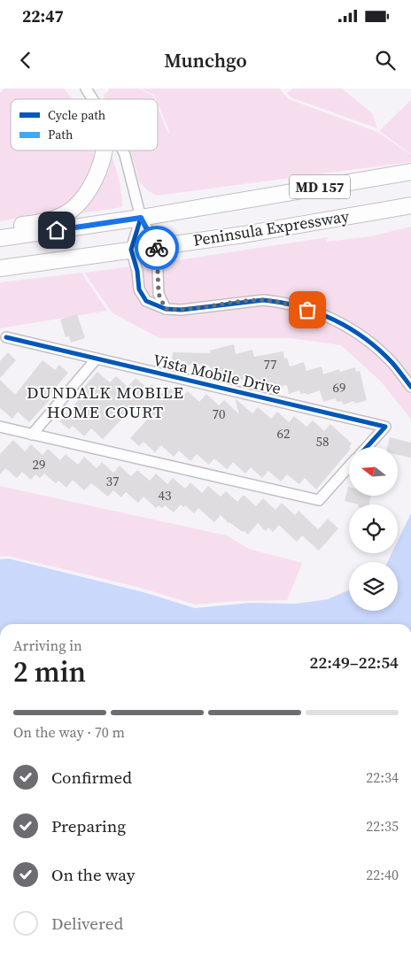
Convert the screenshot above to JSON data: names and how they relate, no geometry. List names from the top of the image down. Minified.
{"streets":{"main road":["MD 157","Peninsula Expressway"],"street":["Vista Mobile Drive"]},"districts":["DUNDALK MOBILE HOME COURT"],"house_numbers":["77","69","70","62","58","29","37","43"],"legend":["Cycle path","Path"],"north":"left","page":{"status":"22:47","header":"Munchgo","heading":["2 min","Arriving in","22:49–22:54"],"bar":"On the way · 70 m","list":[["Confirmed","22:34"],["Preparing","22:35"],["On the way","22:40"],"Delivered"]}}
